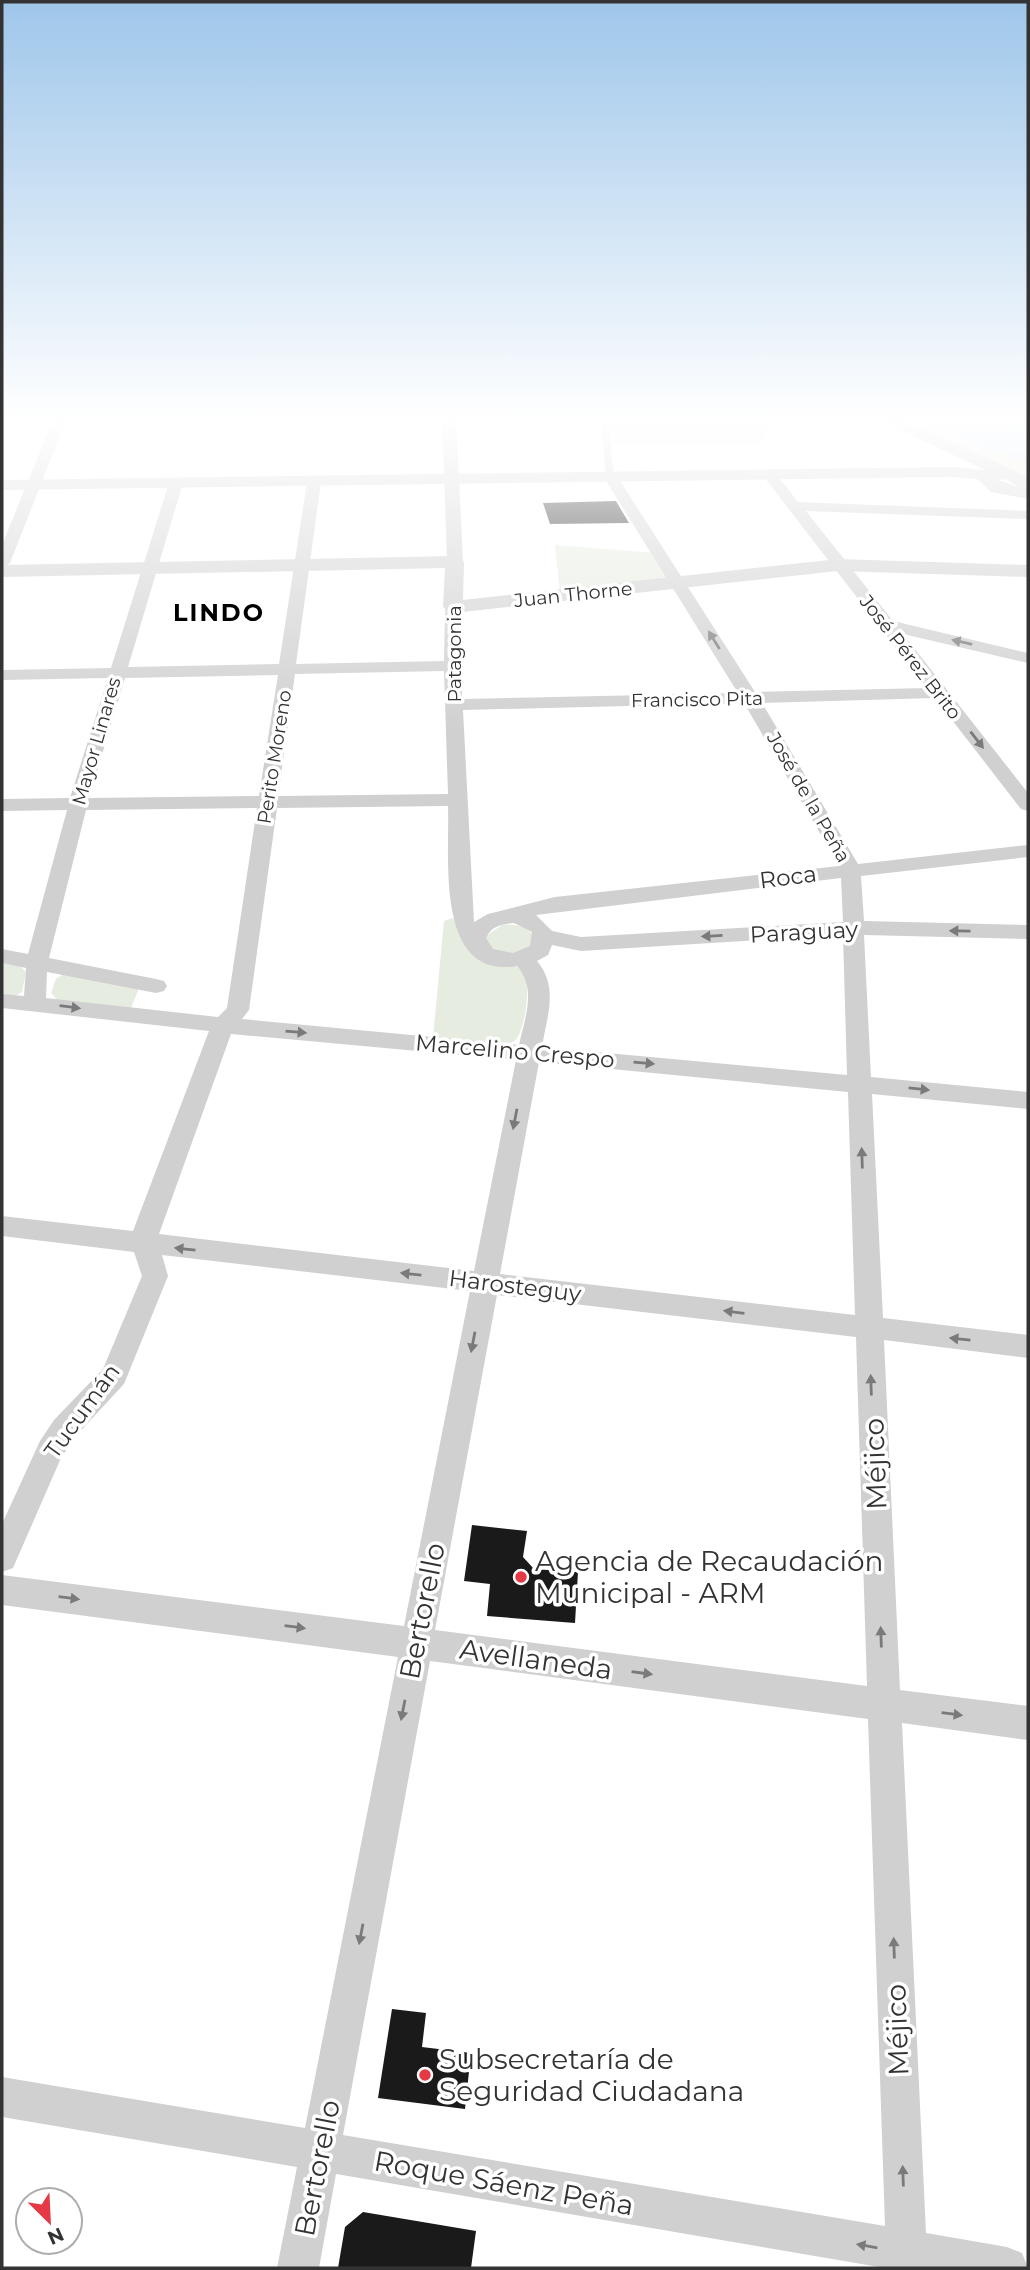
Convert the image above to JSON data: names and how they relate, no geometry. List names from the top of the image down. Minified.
{"streets":{"street":["Juan Thorne","Patagonia","José Pérez Brito","Francisco Pita","Mayor Linares","Perito Moreno","José de la Peña","Roca","Paraguay","Marcelino Crespo","Harosteguy","Tucumán","Méjico","Bertorello","Avellaneda","Roque Sáenz Peña"]},"crossings":[["Juan Thorne","Patagonia"],["Juan Thorne","José Pérez Brito"],["Juan Thorne","José de la Peña"],["Patagonia","Francisco Pita"],["Patagonia","Paraguay"],["José Pérez Brito","Francisco Pita"],["Francisco Pita","José de la Peña"],["Mayor Linares","Marcelino Crespo"],["Perito Moreno","Marcelino Crespo"],["Perito Moreno","Tucumán"],["José de la Peña","Roca"],["José de la Peña","Méjico"],["Roca","Méjico"],["Paraguay","Méjico"],["Marcelino Crespo","Tucumán"],["Marcelino Crespo","Méjico"],["Marcelino Crespo","Bertorello"],["Harosteguy","Tucumán"],["Harosteguy","Méjico"],["Harosteguy","Bertorello"],["Méjico","Avellaneda"],["Méjico","Roque Sáenz Peña"],["Bertorello","Avellaneda"],["Bertorello","Roque Sáenz Peña"]],"one_way":["José Pérez Brito","Paraguay","Harosteguy","Méjico","Bertorello","Avellaneda","Roque Sáenz Peña"],"districts":["LINDO"],"places":["Agencia de Recaudación Municipal - ARM","Subsecretaría de Seguridad Ciudadana"],"north":"bottom right"}
